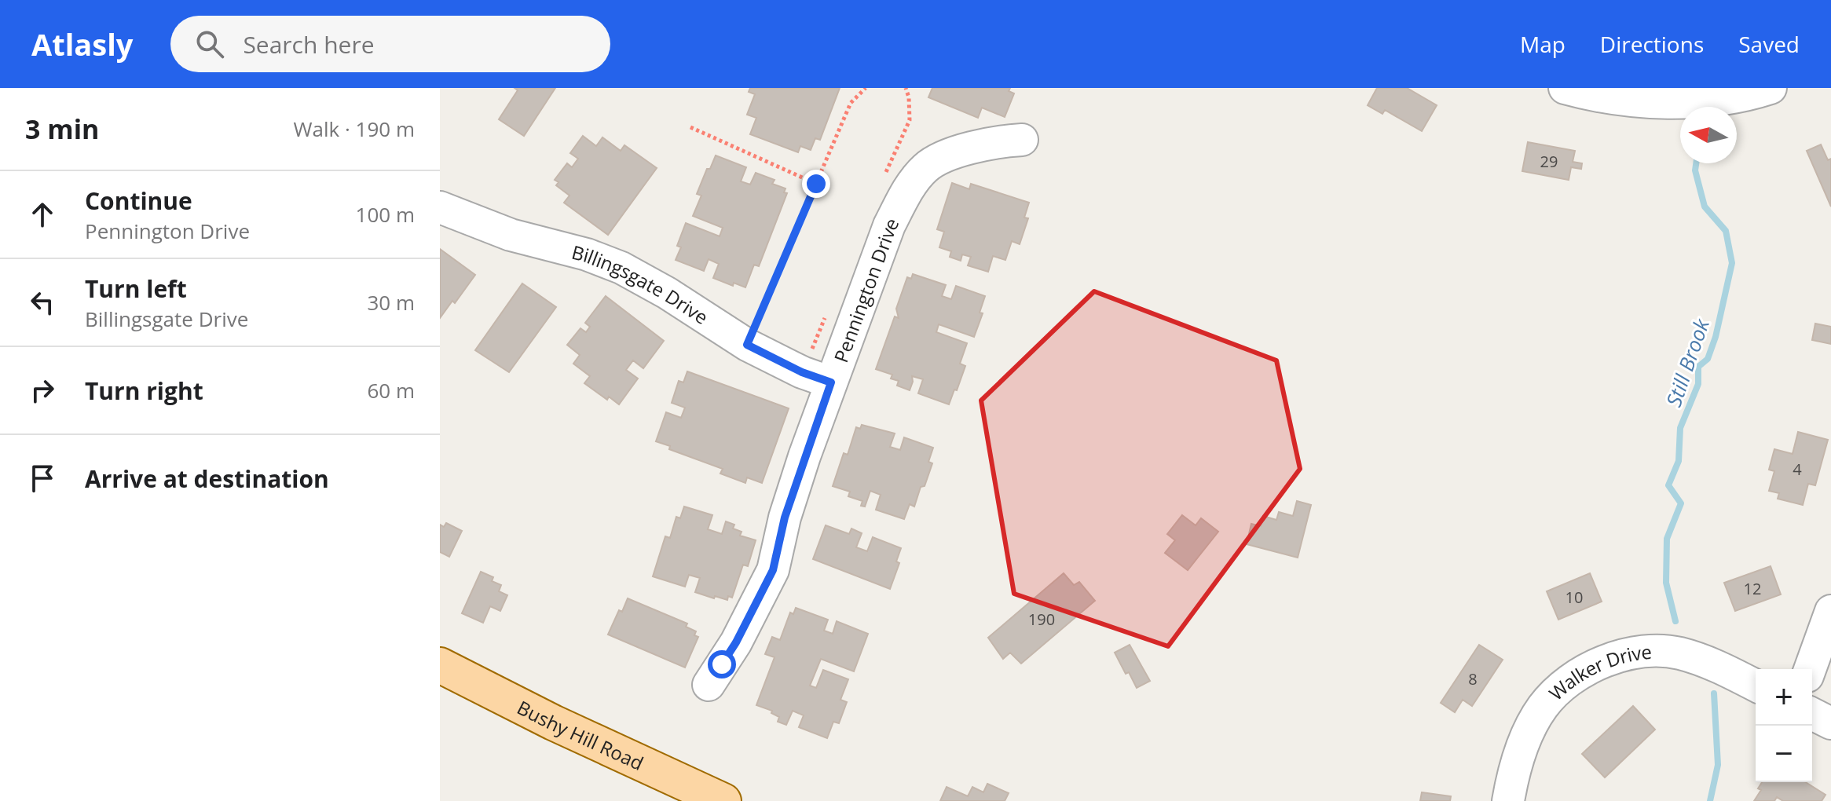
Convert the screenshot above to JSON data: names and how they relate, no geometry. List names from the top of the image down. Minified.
{"streets":{"main road":["Bushy Hill Road"],"street":["Billingsgate Drive","Pennington Drive","Walker Drive"]},"crossings":[["Billingsgate Drive","Pennington Drive"]],"water":["Still Brook"],"house_numbers":["29","4","12","10","190","8"],"north":"left","page":{"header":"Atlasly","search":"Search here","nav":["Map","Directions","Saved"],"heading":["3 min","Walk · 190 m"],"list":[["Continue","Pennington Drive","100 m"],["Turn left","Billingsgate Drive","30 m"],["Turn right","60 m"],"Arrive at destination"],"map_buttons":["+","−"]}}
